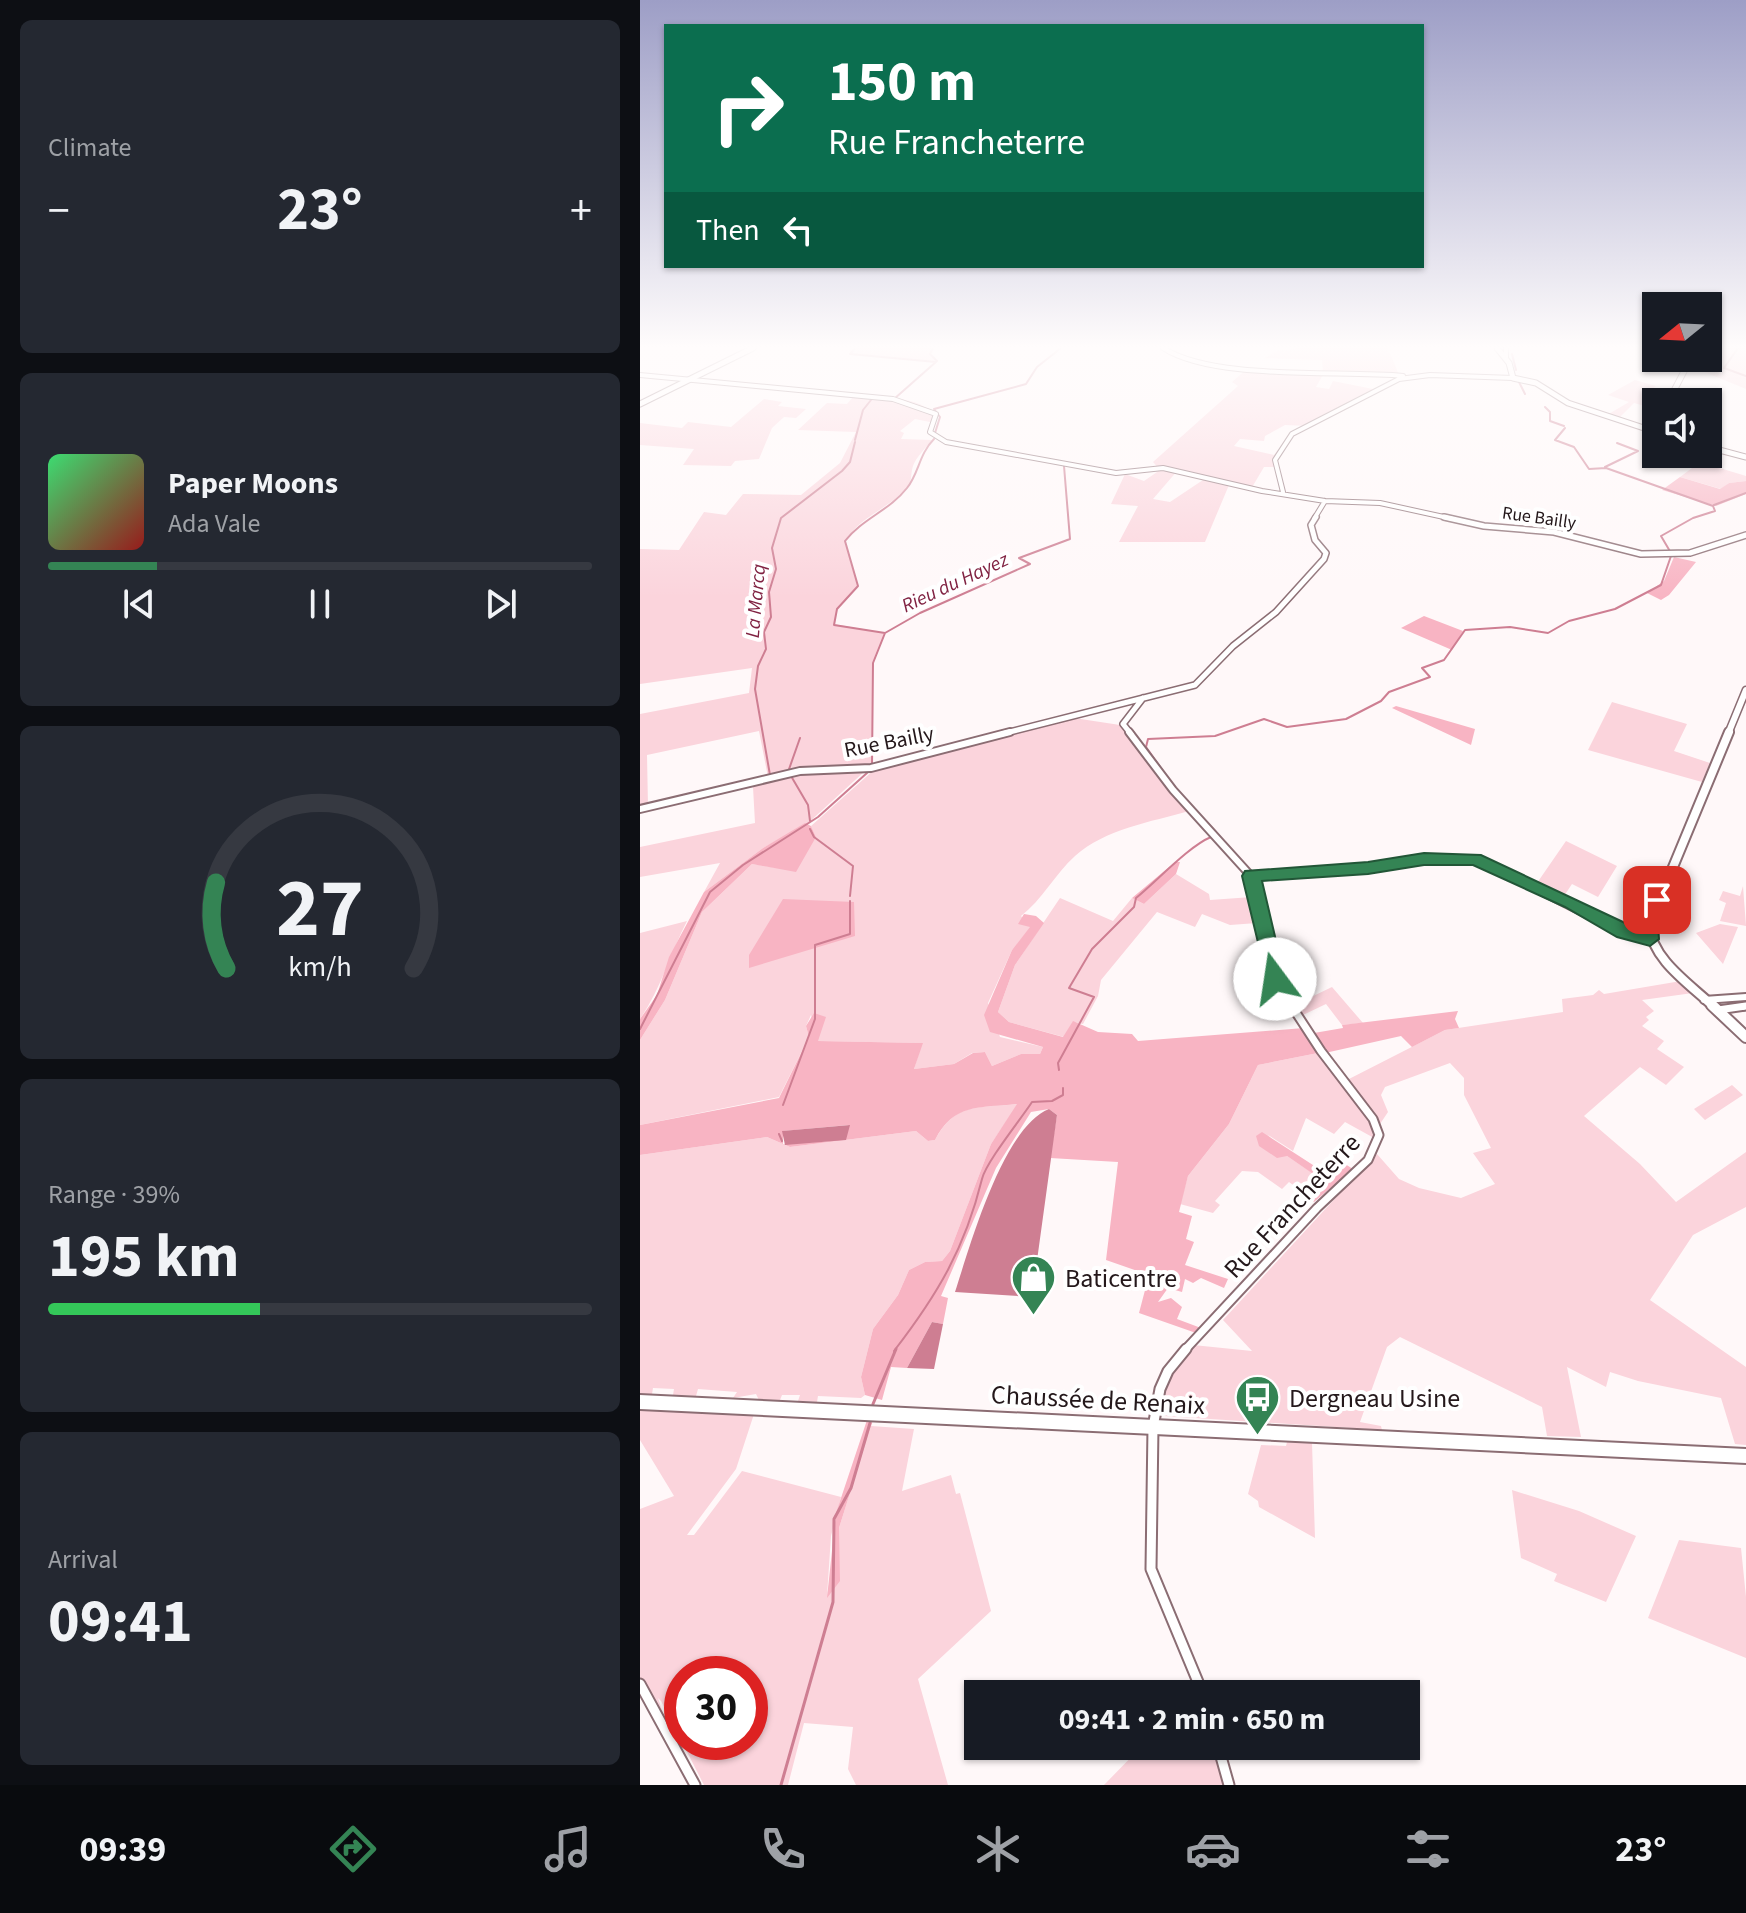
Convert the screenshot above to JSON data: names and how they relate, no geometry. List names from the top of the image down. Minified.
{"streets":{"main road":["Chaussée de Renaix"],"street":["Rue Bailly","Rue Francheterre"]},"crossings":[["Rue Bailly","Rue Francheterre"],["Rue Francheterre","Chaussée de Renaix"]],"water":["Rieu du Hayez","La Marcq"],"places":{"shop":["Baticentre"],"bus stop":["Dergneau Usine"]},"north":"left","page":{"tile":["Climate",["Range · 39%","195 km"],["Arrival","09:41"]],"turn":["150 m","Rue Francheterre"],"heat":["−","23°","+"],"then":"Then","song":["Paper Moons","Ada Vale"],"limit":"30","trip":"09:41 · 2 min · 650 m","tabs":["09:39","23°"],"gauge":["27","km/h"]}}
